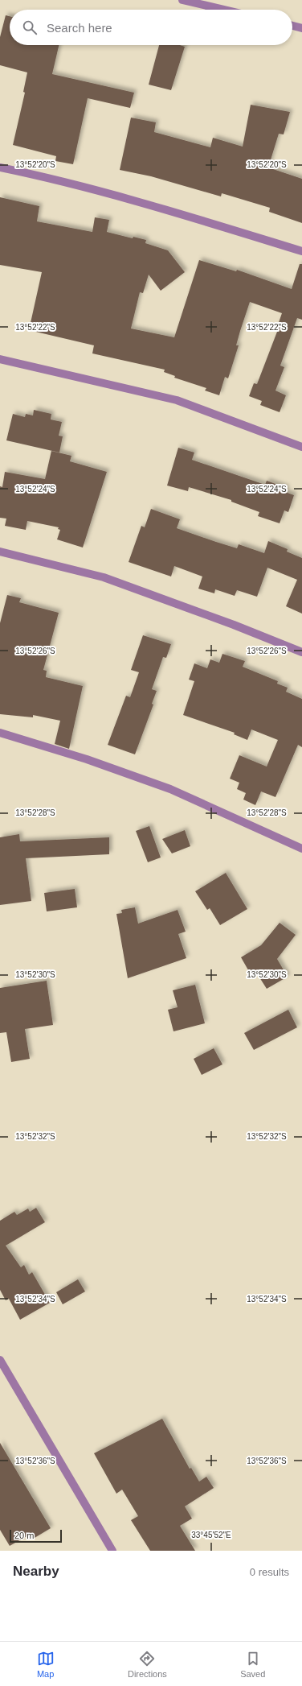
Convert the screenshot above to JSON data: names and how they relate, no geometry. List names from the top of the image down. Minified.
{"scale_bar":"20 m","page":{"search":"Search here","scale":"20 m","heading":["Nearby","0 results"],"nav":["Map","Directions","Saved"]},"coordinates":["13°52'20\"S","13°52'22\"S","13°52'24\"S","13°52'26\"S","13°52'28\"S","13°52'30\"S","13°52'32\"S","13°52'34\"S","13°52'36\"S","33°45'52\"E"]}
